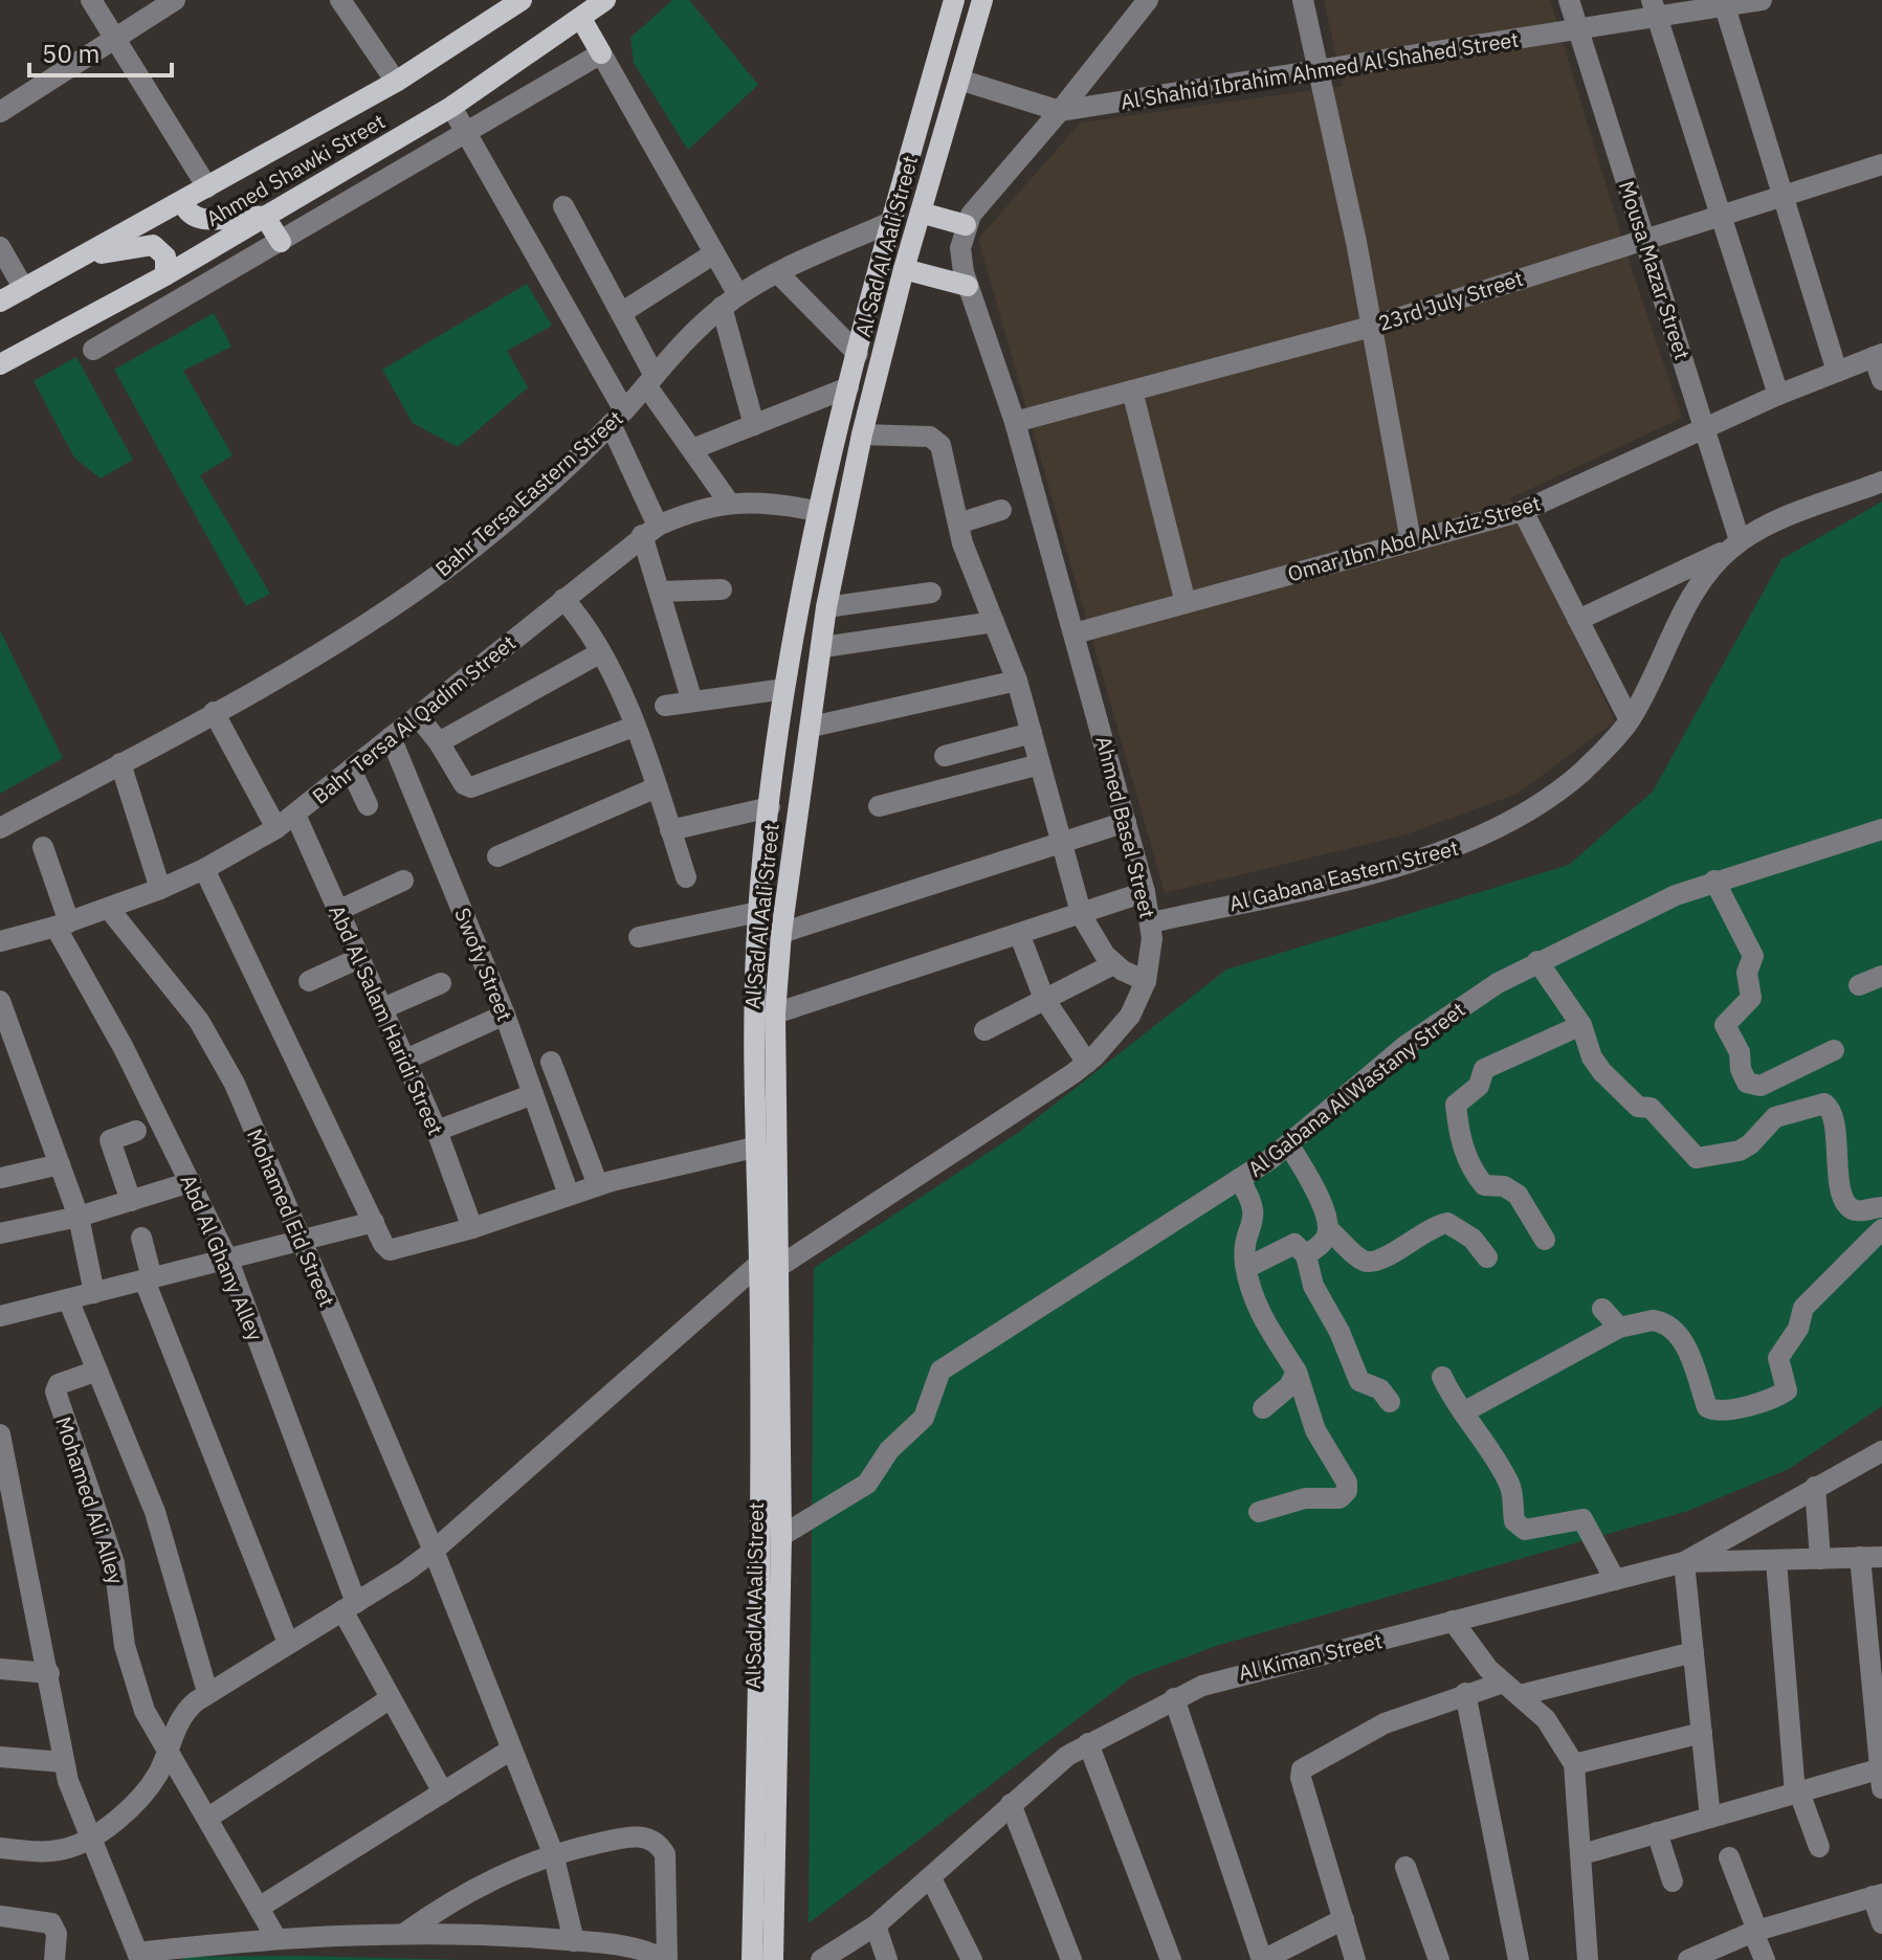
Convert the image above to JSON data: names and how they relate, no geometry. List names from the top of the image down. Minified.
{"streets":{"main road":["Ahmed Shawki Street","Al Sad Al Aali Street"],"street":["Al Shahid Ibrahim Ahmed Al Shahed Street","Mousa Mazar Street","23rd July Street","Bahr Tersa Eastern Street","Omar Ibn Abd Al Aziz Street","Bahr Tersa Al Qadim Street","Ahmed Basel Street","Al Gabana Eastern Street","Swofy Street","Abd Al Salam Haridi Street","Al Gabana Al Wastany Street","Mohamed Eid Street","Abd Al Ghany Alley","Mohamed Ali Alley","Al Kiman Street"]},"crossings":[["Al Shahid Ibrahim Ahmed Al Shahed Street","Mousa Mazar Street"],["Al Sad Al Aali Street","Bahr Tersa Eastern Street"],["Al Sad Al Aali Street","Bahr Tersa Al Qadim Street"],["Al Sad Al Aali Street","Ahmed Basel Street"],["Al Sad Al Aali Street","Al Gabana Al Wastany Street"],["Mousa Mazar Street","23rd July Street"],["Mousa Mazar Street","Omar Ibn Abd Al Aziz Street"],["Mousa Mazar Street","Al Gabana Eastern Street"],["23rd July Street","Ahmed Basel Street"],["Omar Ibn Abd Al Aziz Street","Ahmed Basel Street"],["Bahr Tersa Al Qadim Street","Swofy Street"],["Bahr Tersa Al Qadim Street","Abd Al Salam Haridi Street"],["Bahr Tersa Al Qadim Street","Mohamed Eid Street"],["Bahr Tersa Al Qadim Street","Abd Al Ghany Alley"],["Ahmed Basel Street","Al Gabana Eastern Street"],["Ahmed Basel Street","Mohamed Eid Street"],["Ahmed Basel Street","Abd Al Ghany Alley"],["Ahmed Basel Street","Mohamed Ali Alley"]],"scale_bar":"50 m"}
